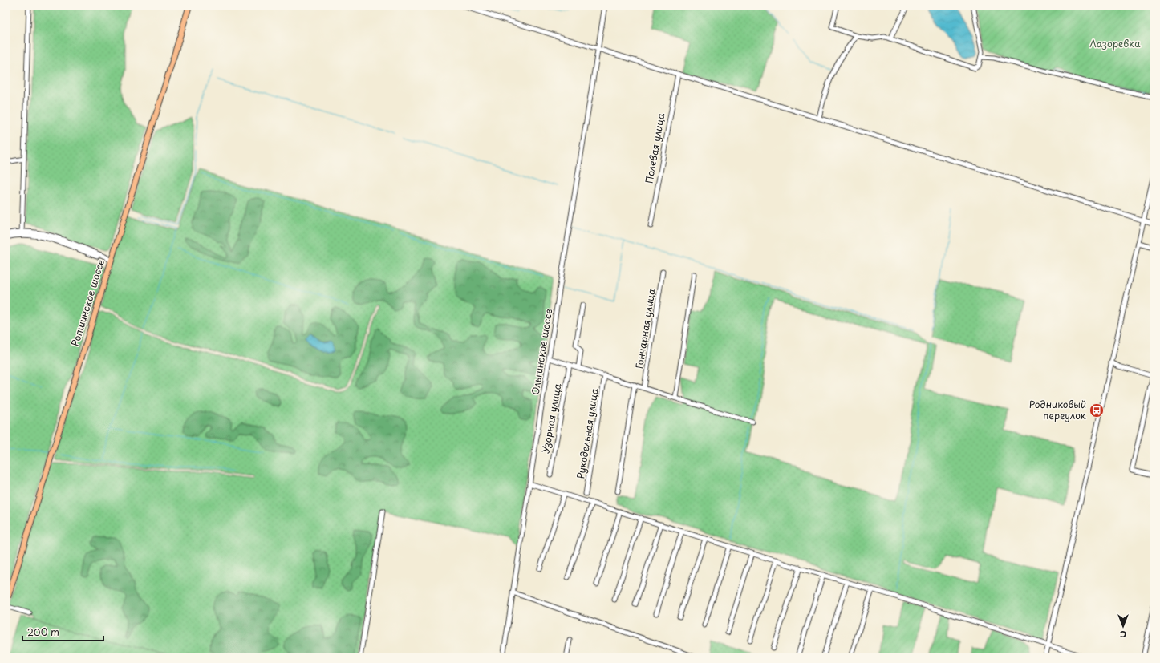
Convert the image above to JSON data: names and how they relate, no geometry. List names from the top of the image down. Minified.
{"streets":{"main road":["Ропшинское шоссе"],"street":["Полевая улица","Гончарная улица","Ольгинское шоссе","Узорная улица","Рукодельная улица"]},"parks":["Лазоревка"],"places":{"bus stop":["Родниковый переулок"]},"scale_bar":"200 m","north":"bottom"}
